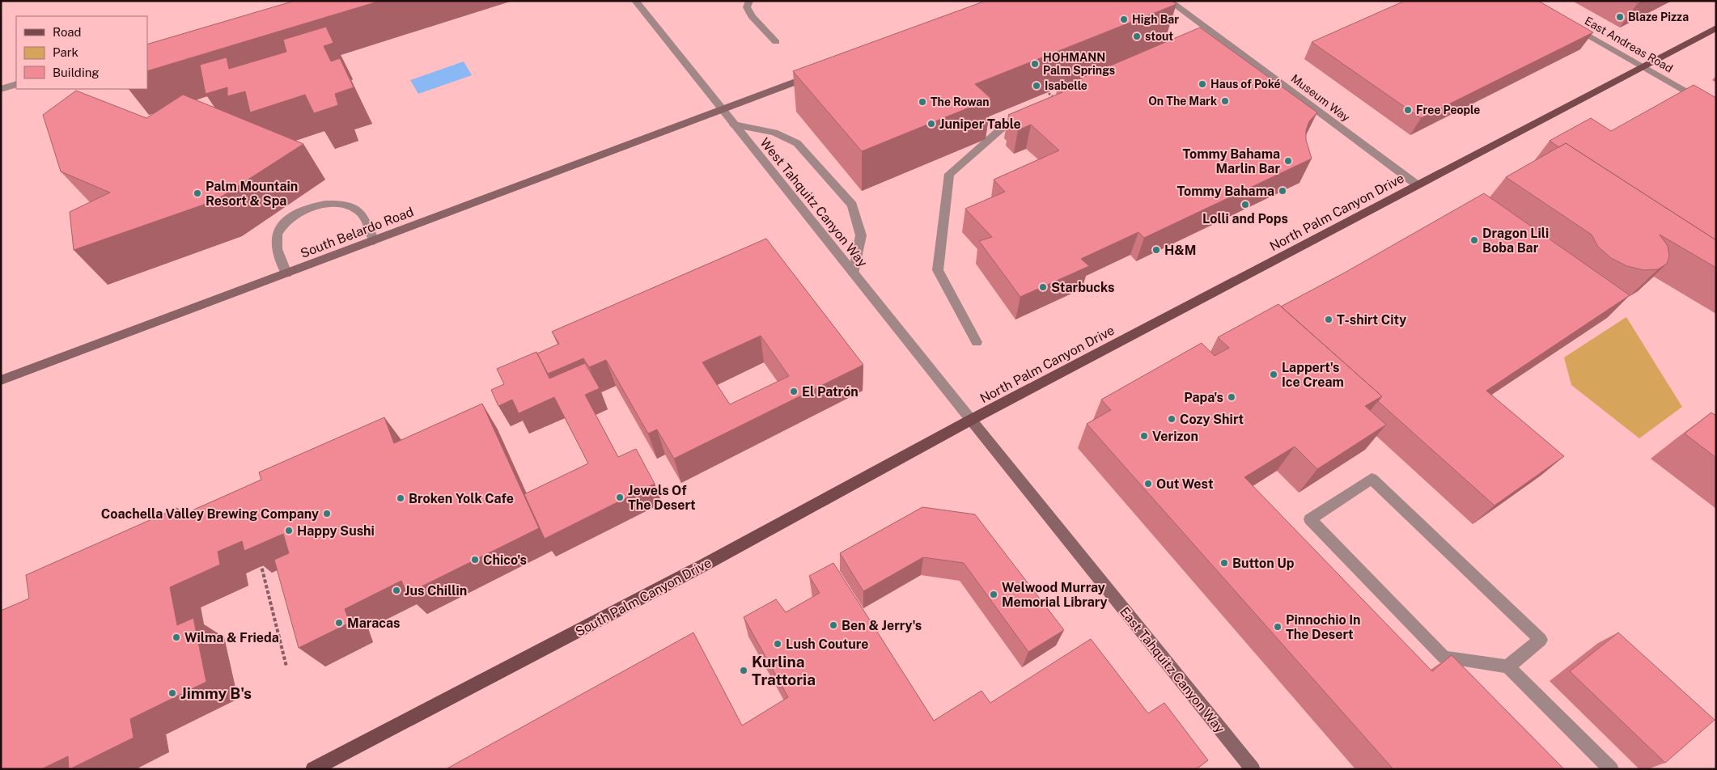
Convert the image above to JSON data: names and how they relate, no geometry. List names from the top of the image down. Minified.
{"streets":{"main road":["North Palm Canyon Drive","South Palm Canyon Drive"],"street":["East Andreas Road","Museum Way","West Tahquitz Canyon Way","South Belardo Road","East Tahquitz Canyon Way"]},"crossings":[["East Andreas Road","North Palm Canyon Drive"],["Museum Way","North Palm Canyon Drive"],["West Tahquitz Canyon Way","North Palm Canyon Drive"],["West Tahquitz Canyon Way","South Belardo Road"],["West Tahquitz Canyon Way","South Palm Canyon Drive"],["West Tahquitz Canyon Way","East Tahquitz Canyon Way"],["North Palm Canyon Drive","South Palm Canyon Drive"],["North Palm Canyon Drive","East Tahquitz Canyon Way"],["South Palm Canyon Drive","East Tahquitz Canyon Way"]],"places":["Blaze Pizza","High Bar","stout","HOHMANN Palm Springs","Haus of Poké","Isabelle","On The Mark","The Rowan","Free People","Juniper Table","Tommy Bahama Marlin Bar","Tommy Bahama","Palm Mountain Resort & Spa","Lolli and Pops","Dragon Lili Boba Bar","H&M","Starbucks","T-shirt City","Lappert's Ice Cream","El Patrón","Papa's","Cozy Shirt","Verizon","Out West","Jewels Of The Desert","Broken Yolk Cafe","Coachella Valley Brewing Company","Happy Sushi","Chico's","Button Up","Jus Chillin","Welwood Murray Memorial Library","Maracas","Ben & Jerry's","Pinnochio In The Desert","Wilma & Frieda","Lush Couture","Kurlina Trattoria","Jimmy B's"],"legend":["Road","Park","Building"]}
